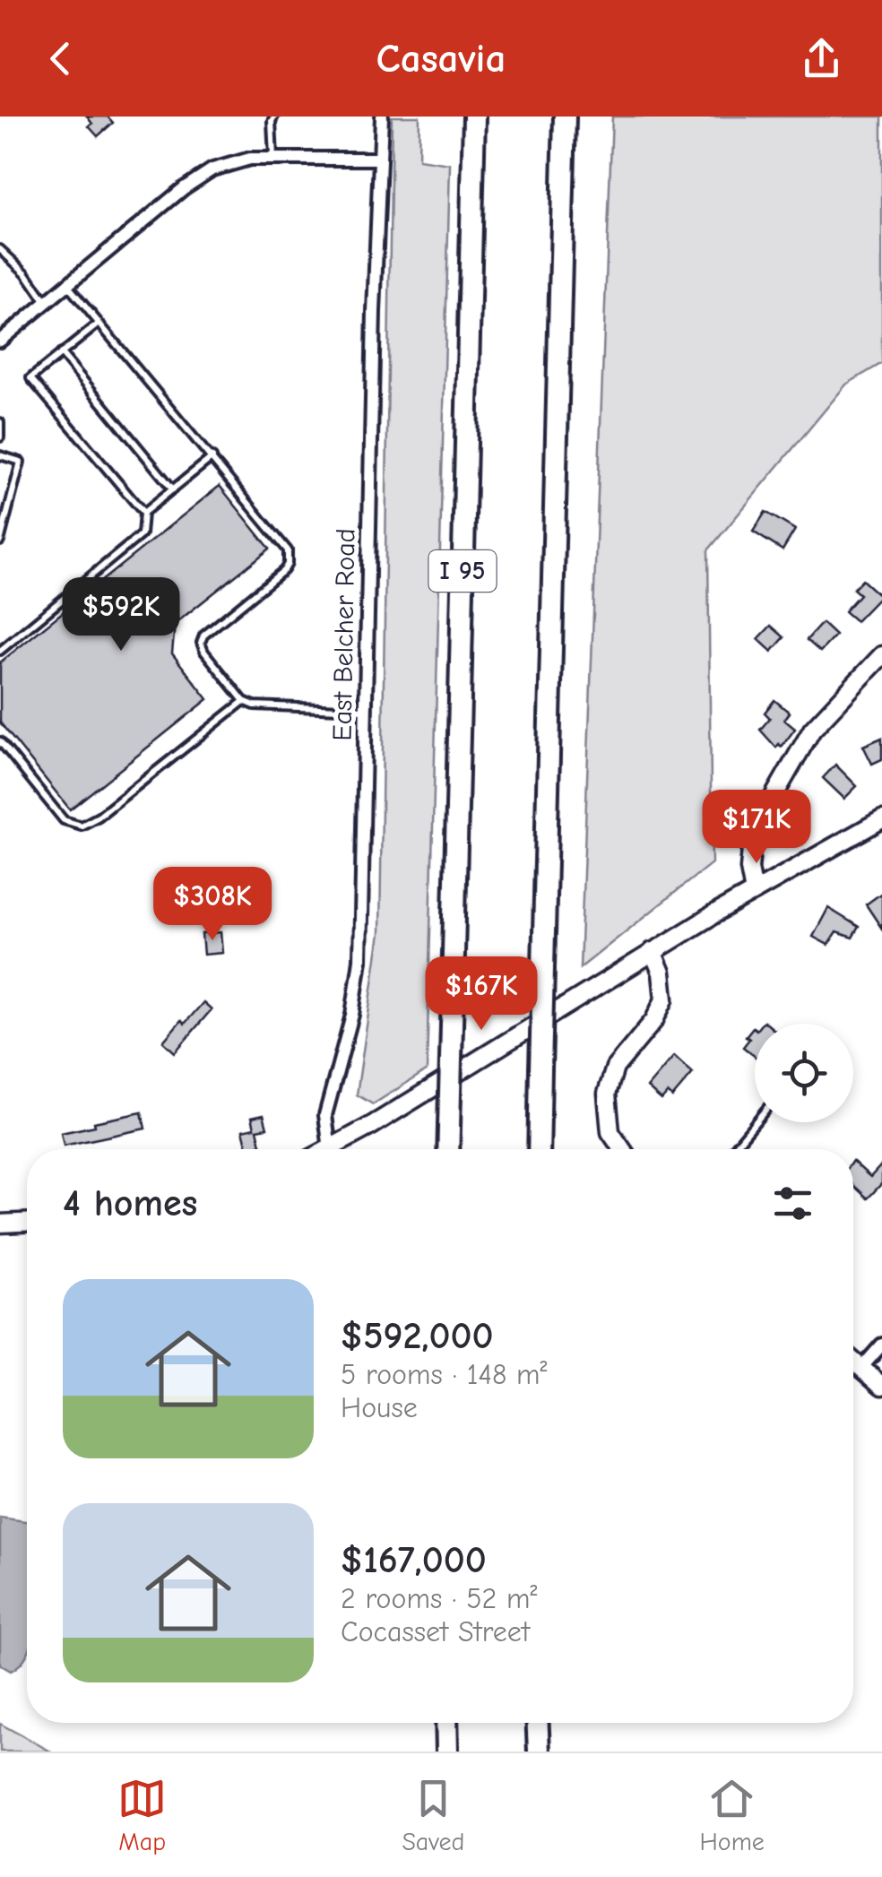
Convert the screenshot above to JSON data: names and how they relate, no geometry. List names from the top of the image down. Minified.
{"streets":{"highway":["I 95"],"street":["East Belcher Road"]},"page":{"header":"Casavia","price":["$592K","$171K","$308K","$167K"],"heading":"4 homes","list":[{"name":"$592,000","note":"5 rooms · 148 m² · House"},{"name":"$167,000","note":"2 rooms · 52 m² · Cocasset Street"}],"tabs":["Map","Saved","Home"]}}
